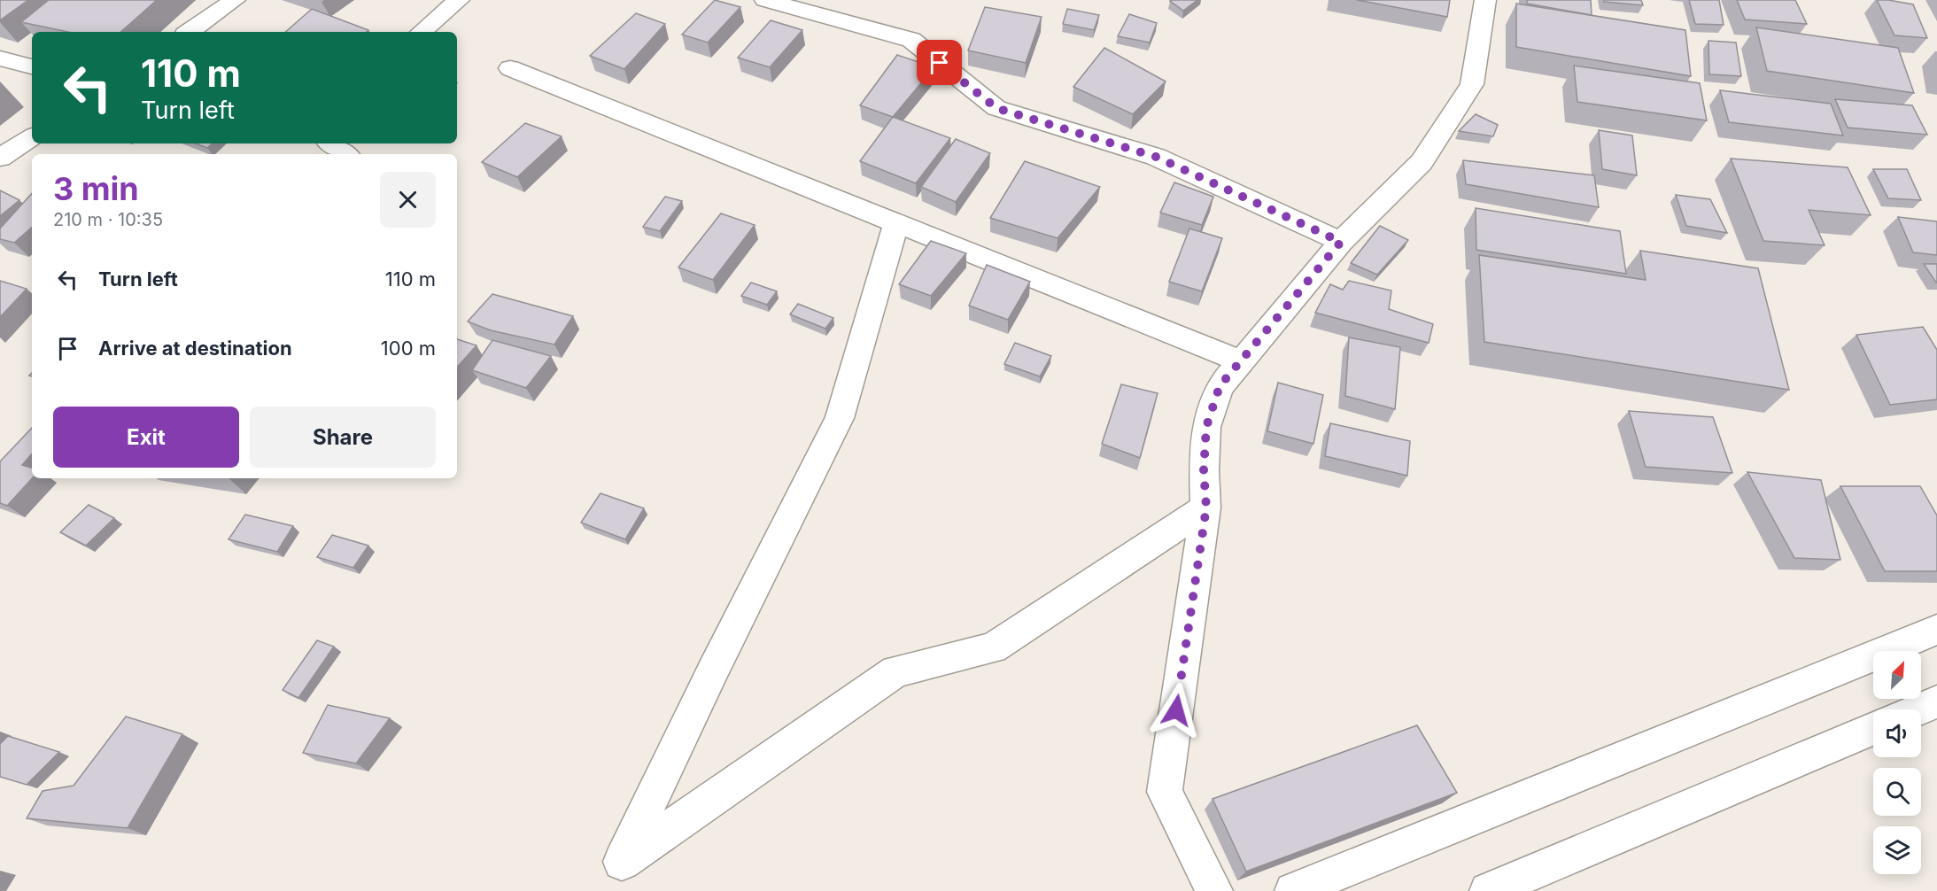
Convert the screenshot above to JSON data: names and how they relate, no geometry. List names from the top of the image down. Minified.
{"north":"top right","page":{"turn":["110 m","Turn left"],"heading":["3 min","210 m · 10:35"],"list":[{"name":"Turn left","value":"110 m"},{"name":"Arrive at destination","value":"100 m"}],"buttons":["Exit","Share"]}}
